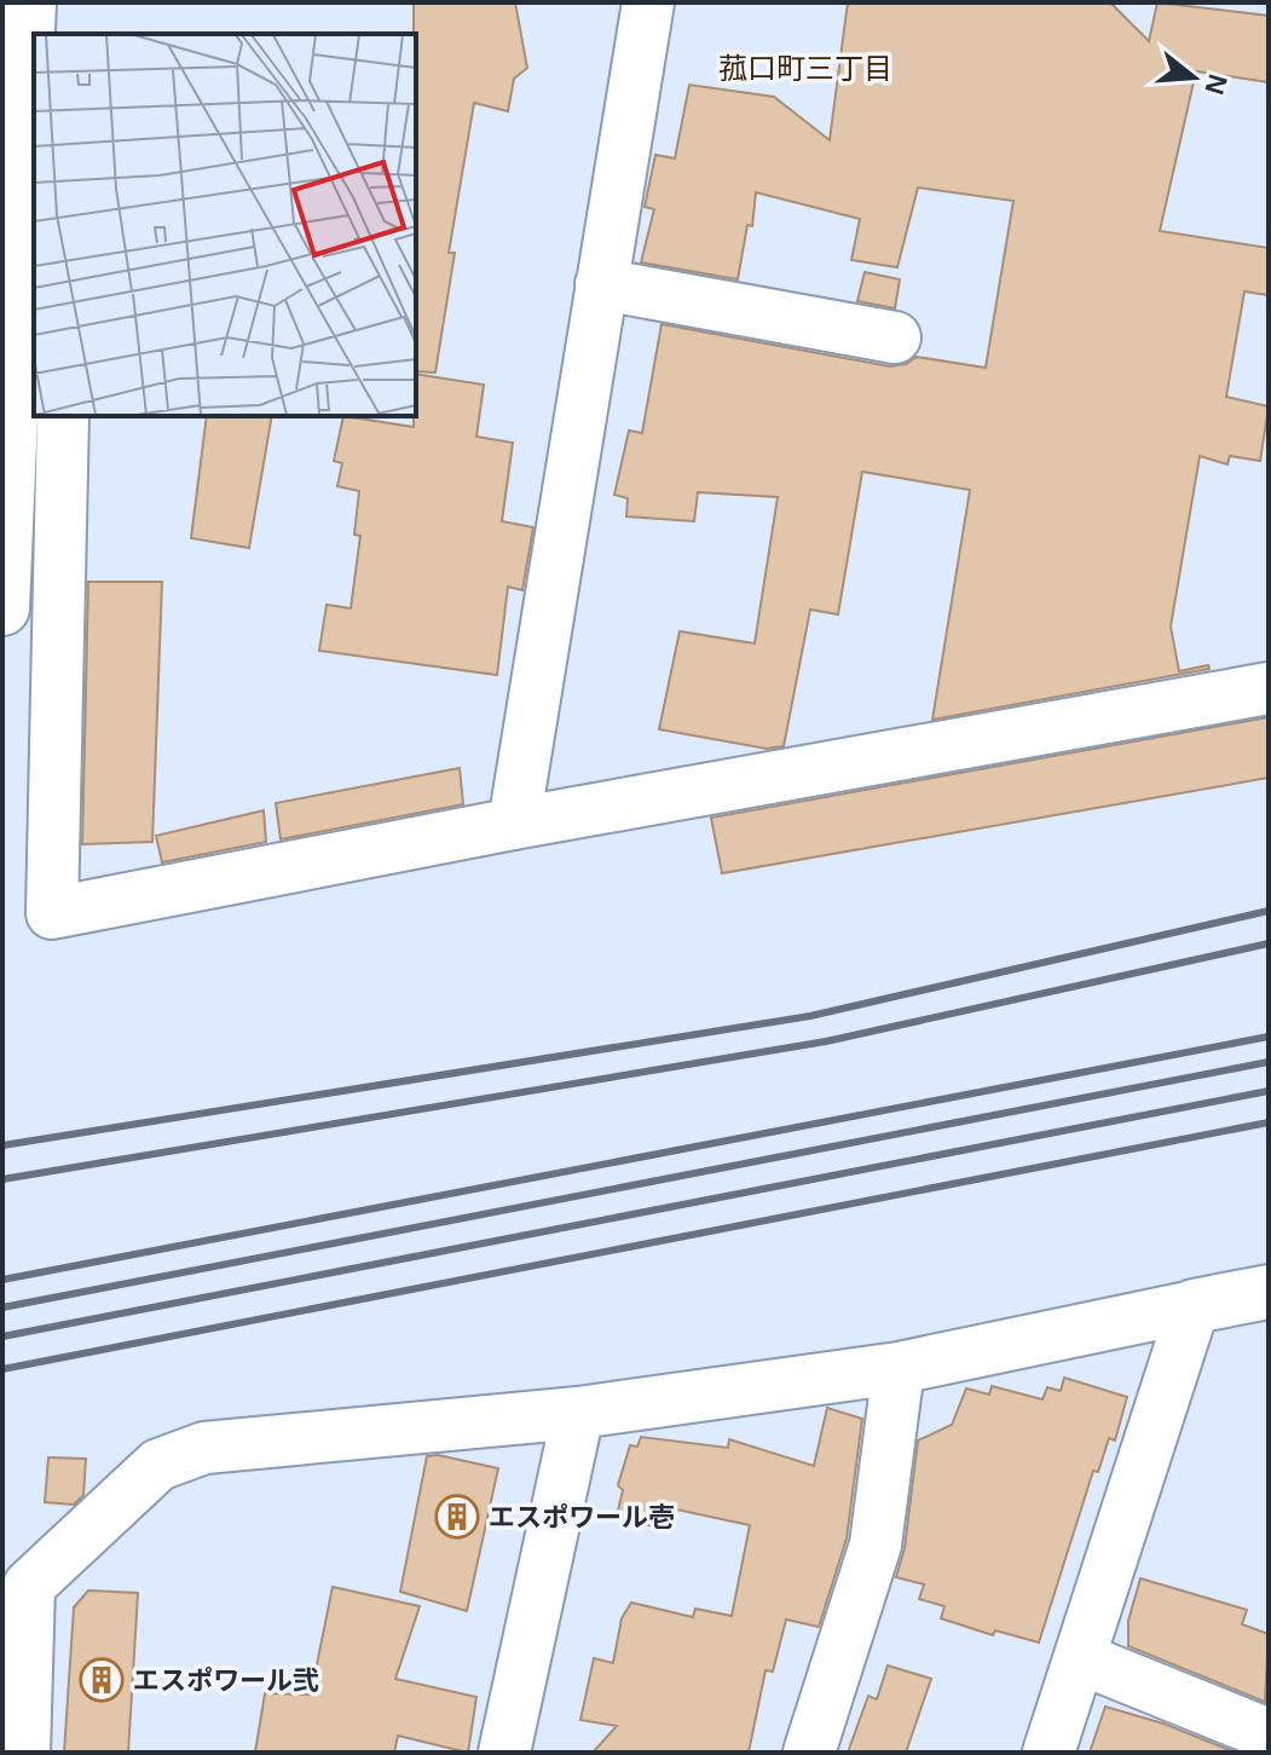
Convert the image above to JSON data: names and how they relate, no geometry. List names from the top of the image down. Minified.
{"districts":["菰口町三丁目"],"places":{"building":["エスポワール壱","エスポワール弐"]},"north":"right"}
